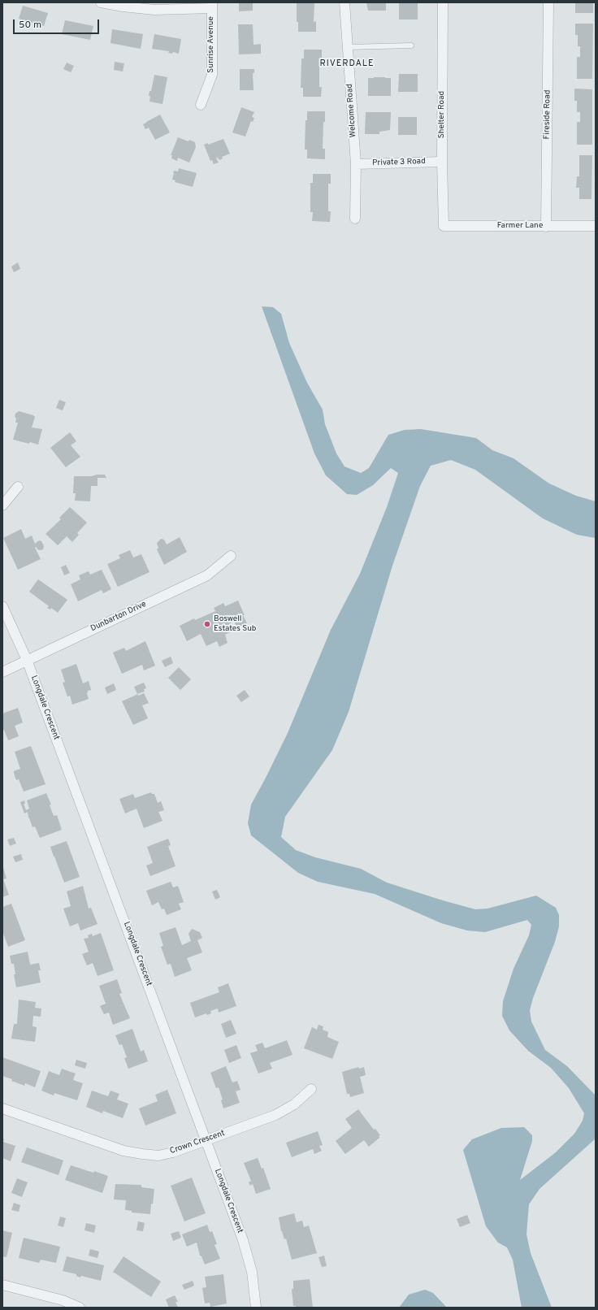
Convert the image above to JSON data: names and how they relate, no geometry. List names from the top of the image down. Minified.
{"streets":{"street":["Sunrise Avenue","Welcome Road","Shelter Road","Fireside Road","Private 3 Road","Farmer Lane","Dunbarton Drive","Longdale Crescent","Crown Crescent"]},"crossings":[["Welcome Road","Private 3 Road"],["Shelter Road","Private 3 Road"],["Shelter Road","Farmer Lane"],["Fireside Road","Farmer Lane"],["Dunbarton Drive","Longdale Crescent"],["Longdale Crescent","Crown Crescent"]],"districts":["RIVERDALE"],"places":["Boswell Estates Sub"],"scale_bar":"50 m"}
